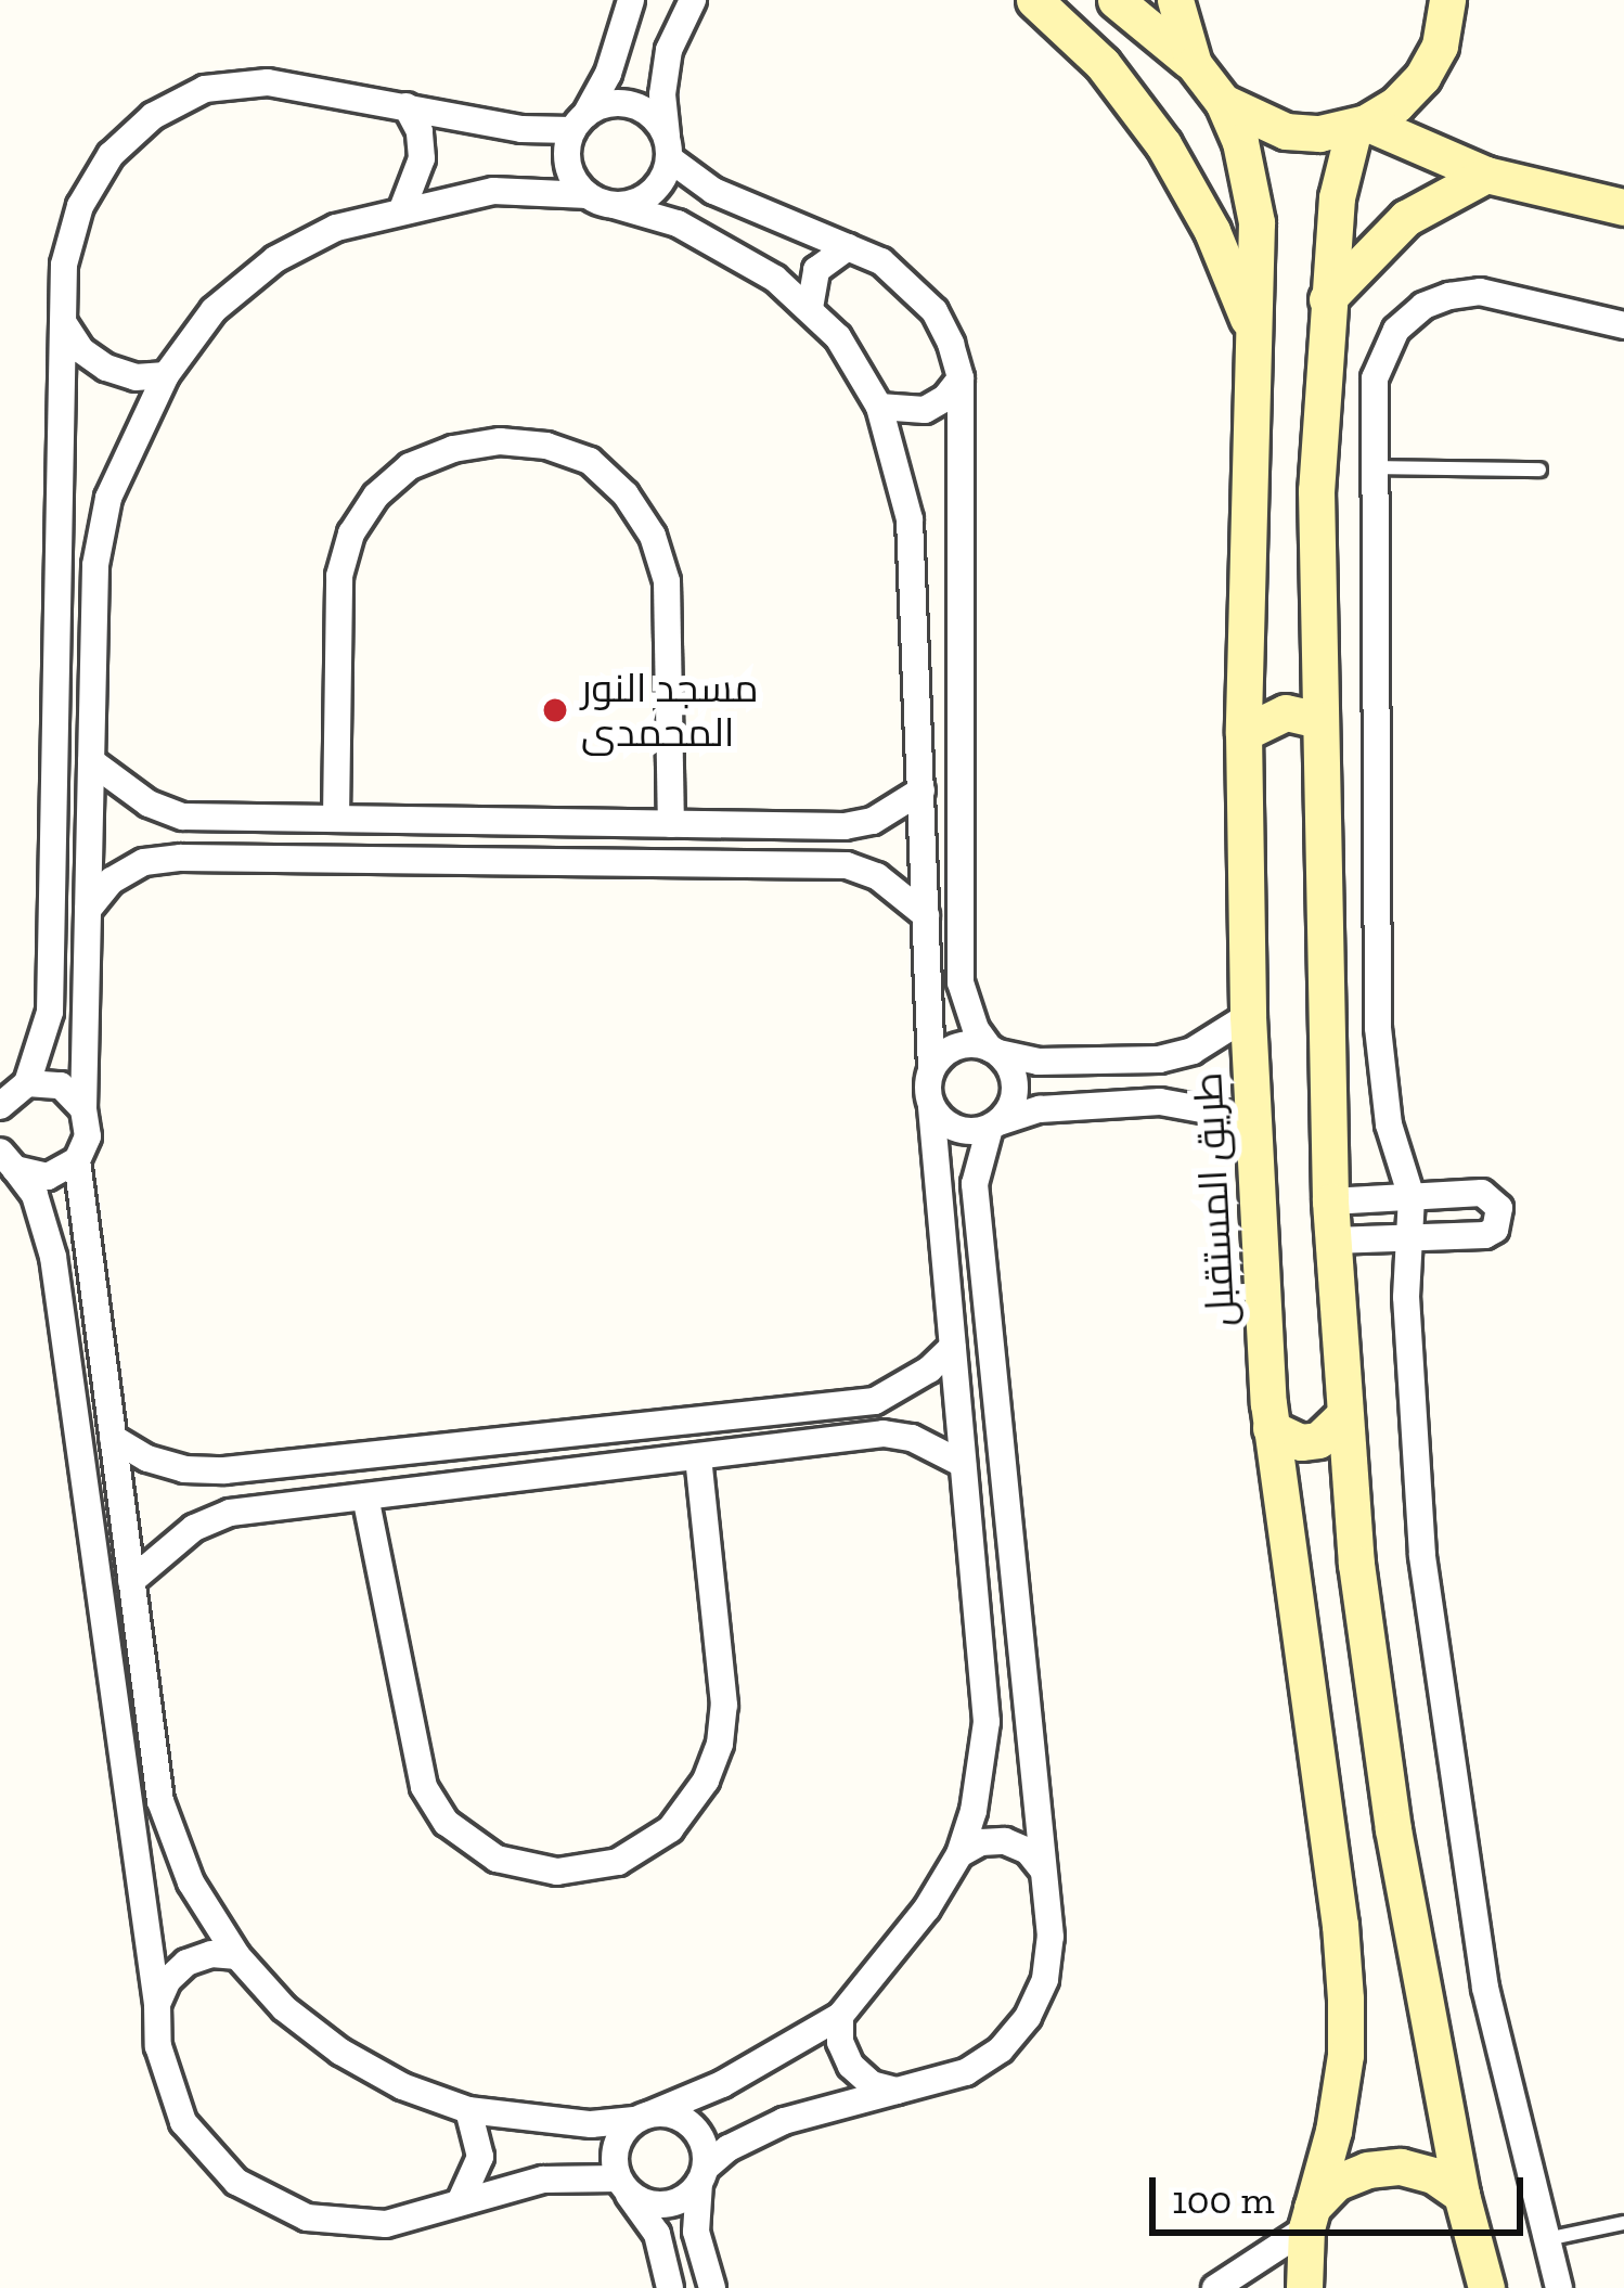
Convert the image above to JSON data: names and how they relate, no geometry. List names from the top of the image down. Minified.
{"streets":{"main road":["طريق المستقبل"]},"places":["مسجد النور المحمدى"],"scale_bar":"100 m"}
